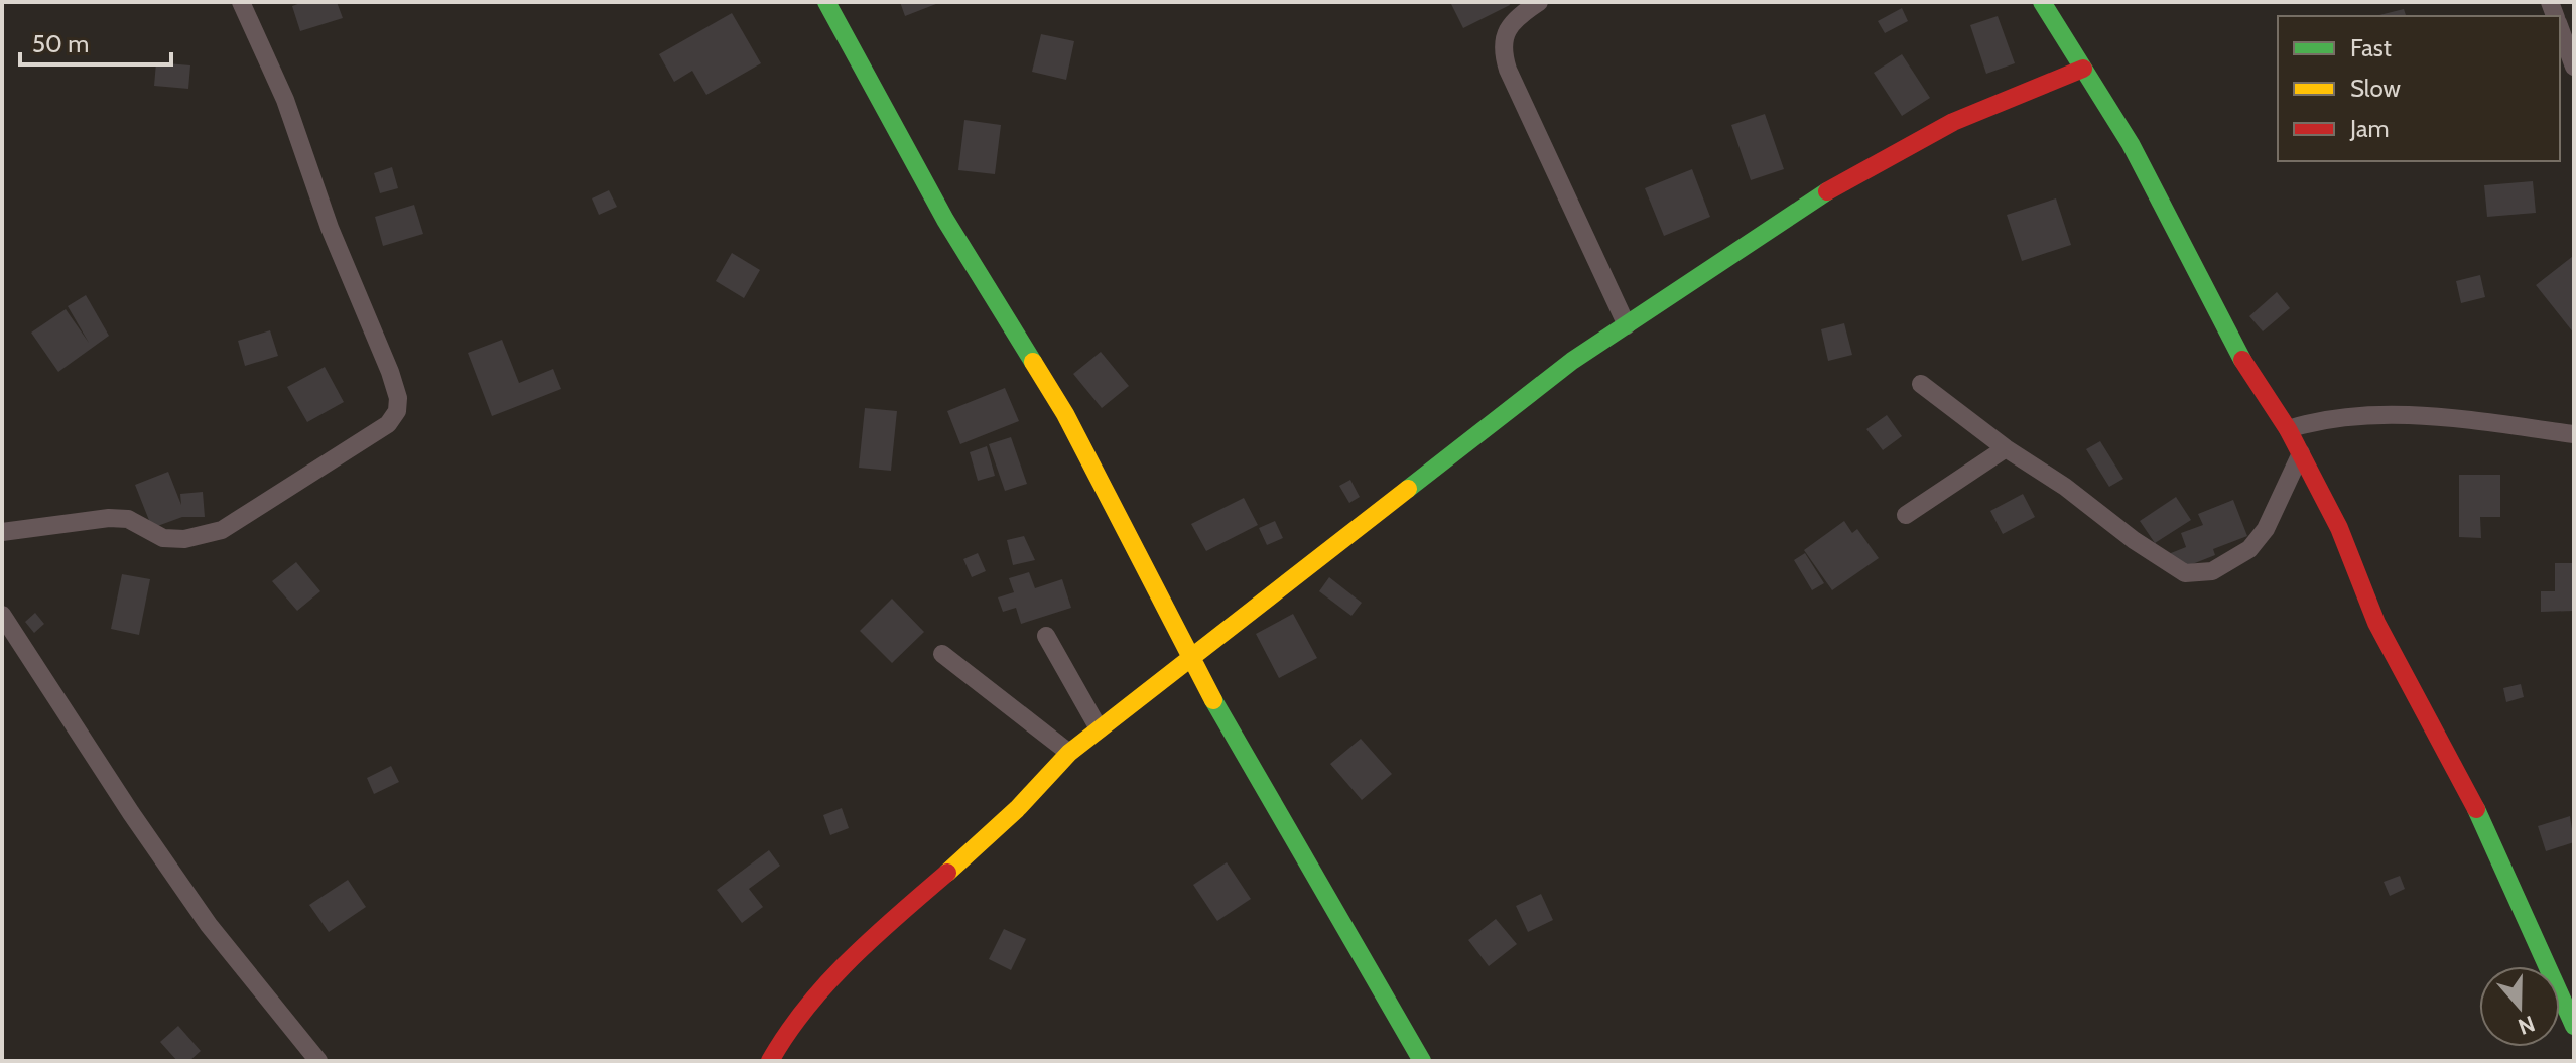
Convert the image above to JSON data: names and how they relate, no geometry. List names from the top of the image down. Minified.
{"legend":["Fast","Slow","Jam"],"scale_bar":"50 m","north":"bottom"}
